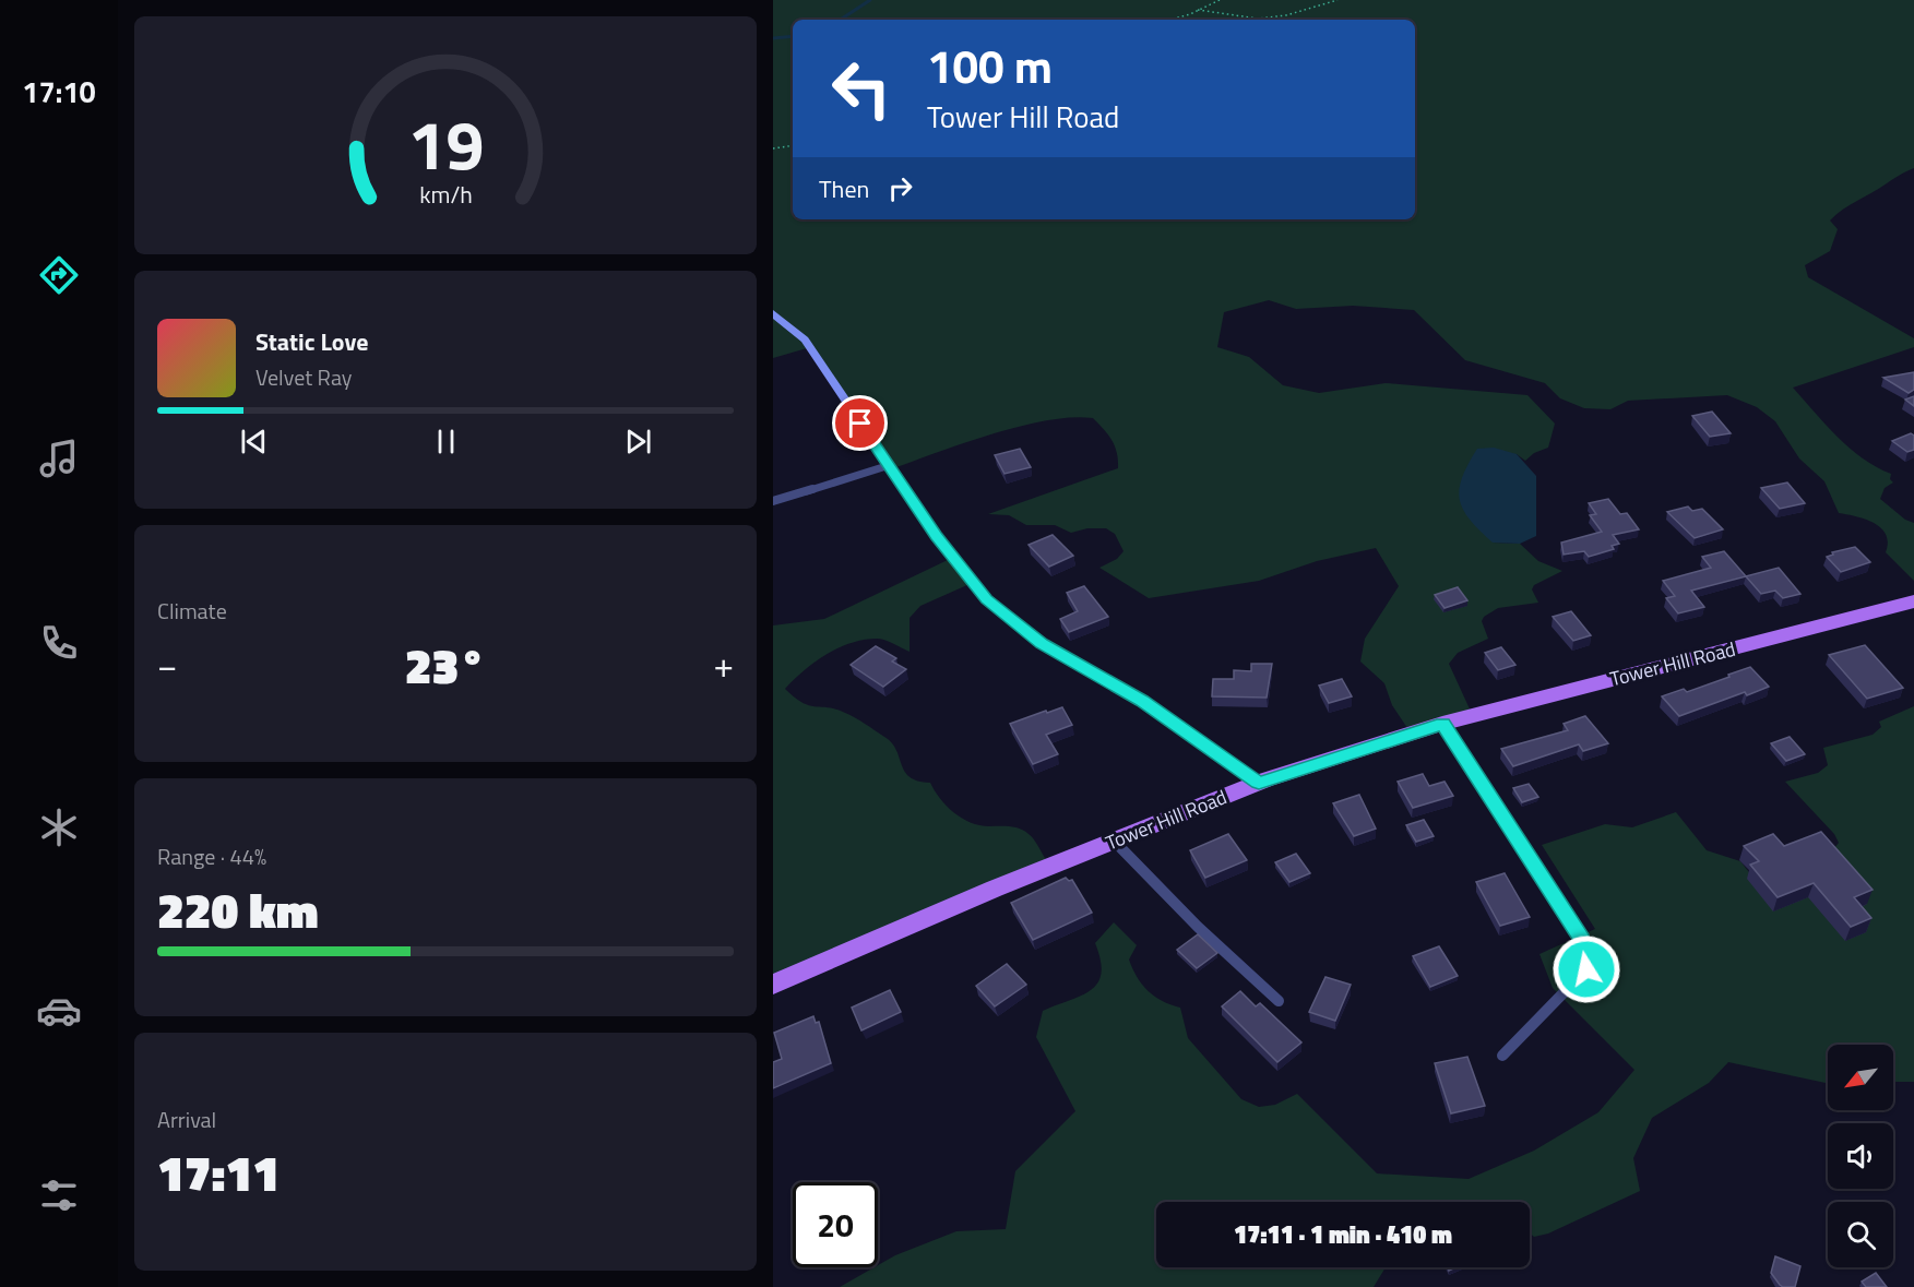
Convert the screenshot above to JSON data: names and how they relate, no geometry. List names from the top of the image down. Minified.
{"streets":{"main road":["Tower Hill Road"]},"north":"bottom left","page":{"tabs":"17:10","turn":["100 m","Tower Hill Road"],"then":"Then","song":["Static Love","Velvet Ray"],"tile":["Climate",["Range · 44%","220 km"],["Arrival","17:11"]],"heat":["−","23°","+"],"limit":"20","trip":"17:11 · 1 min · 410 m","gauge":["19","km/h"]}}
